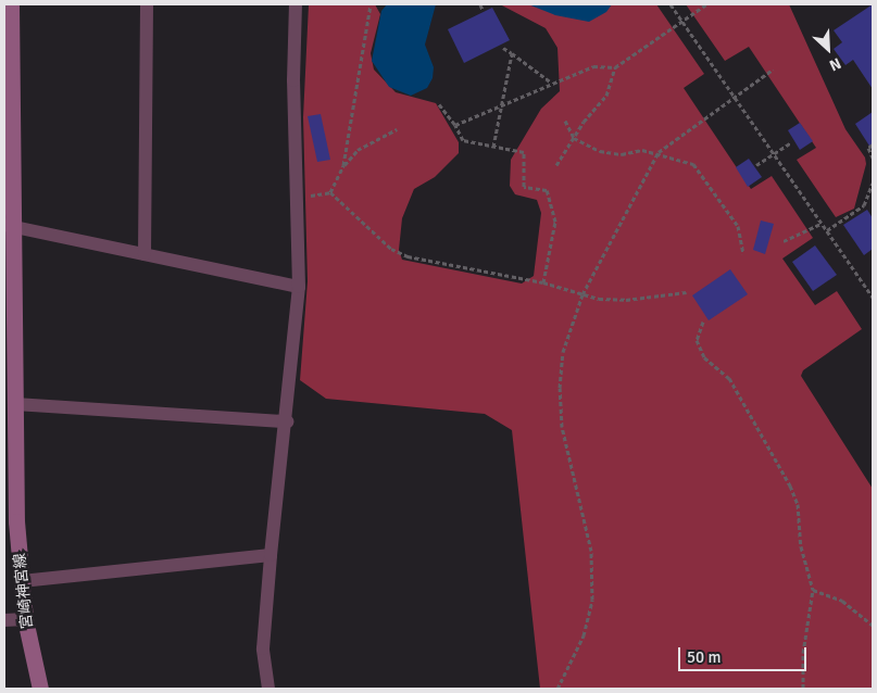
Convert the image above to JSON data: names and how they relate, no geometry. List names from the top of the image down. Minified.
{"streets":{"main road":["宮崎神宮線"]},"scale_bar":"50 m","north":"bottom right"}
